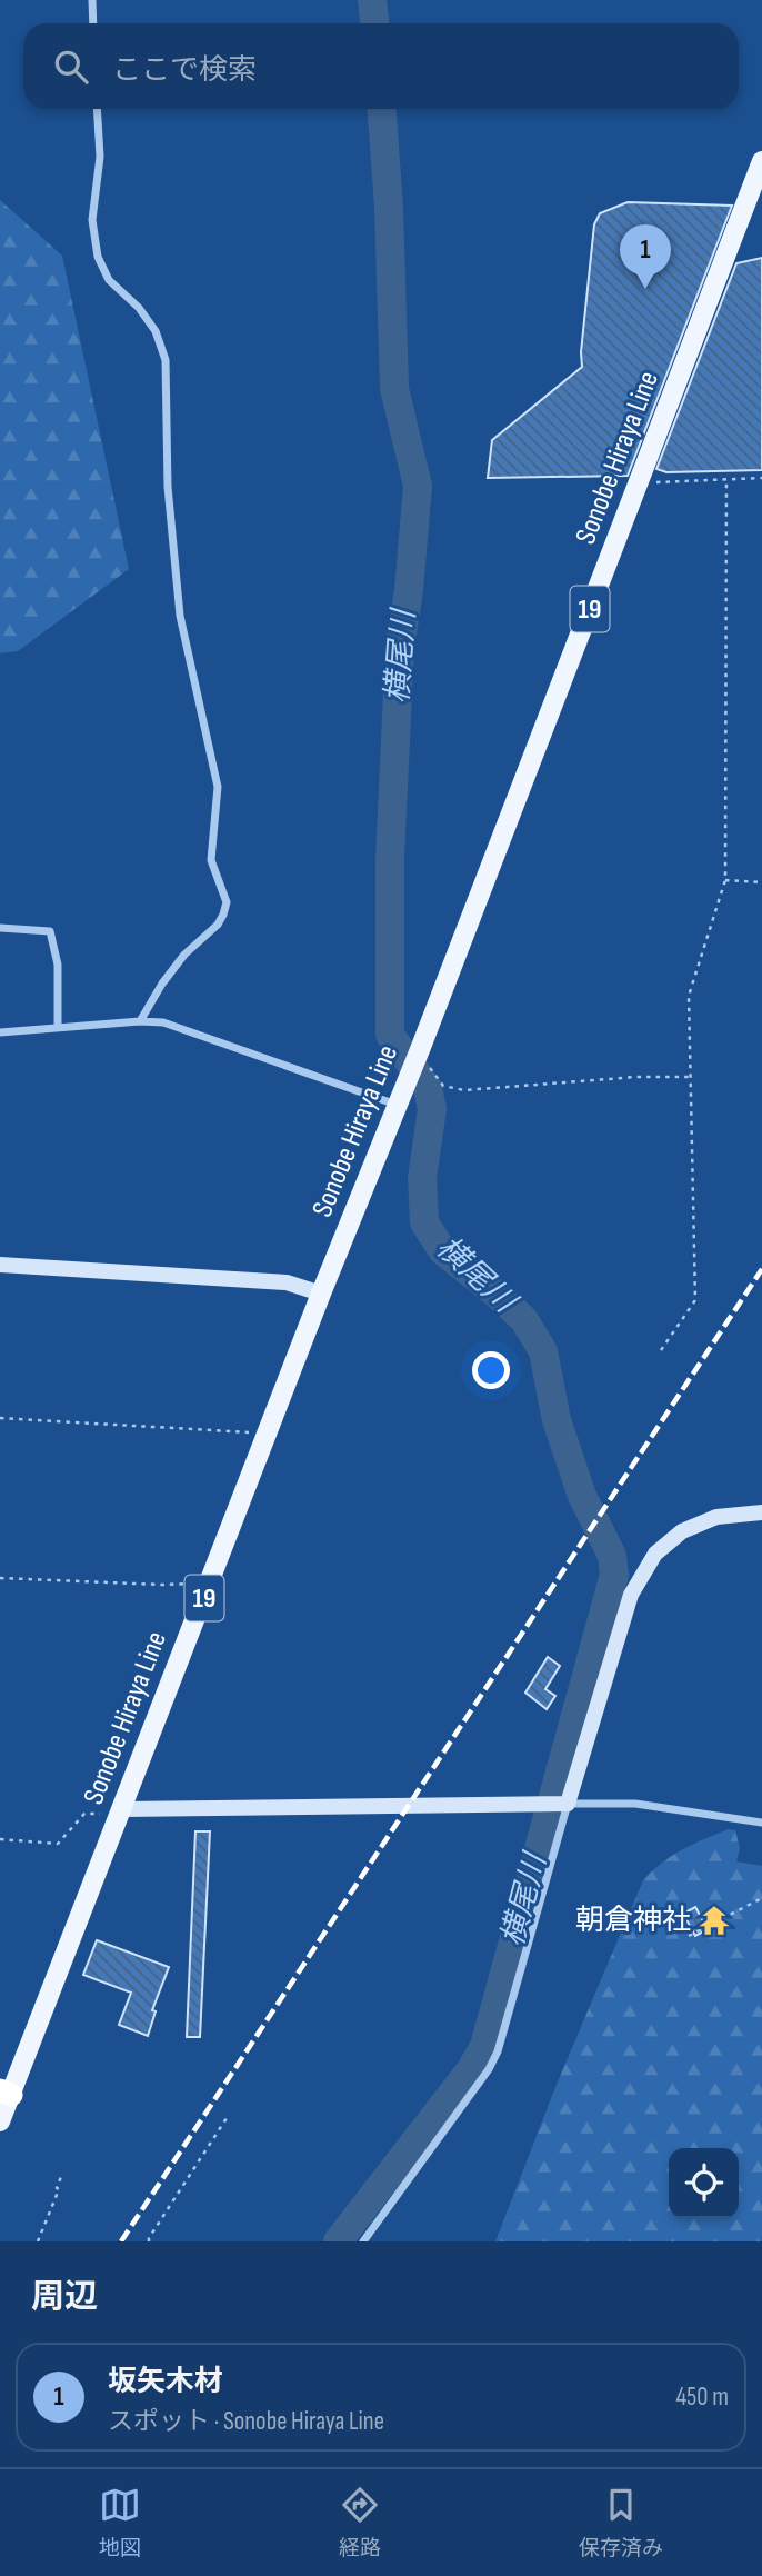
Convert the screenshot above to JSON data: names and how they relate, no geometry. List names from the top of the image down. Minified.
{"streets":{"main road":["Sonobe Hiraya Line","19"]},"water":["横尾川"],"places":{"temple":["朝倉神社"]},"page":{"search":"ここで検索","pins":"1","heading":"周辺","list":[{"mark":"1","name":"坂矢木材","note":"スポット · Sonobe Hiraya Line","value":"450 m"}],"nav":["地図","経路","保存済み"]}}
